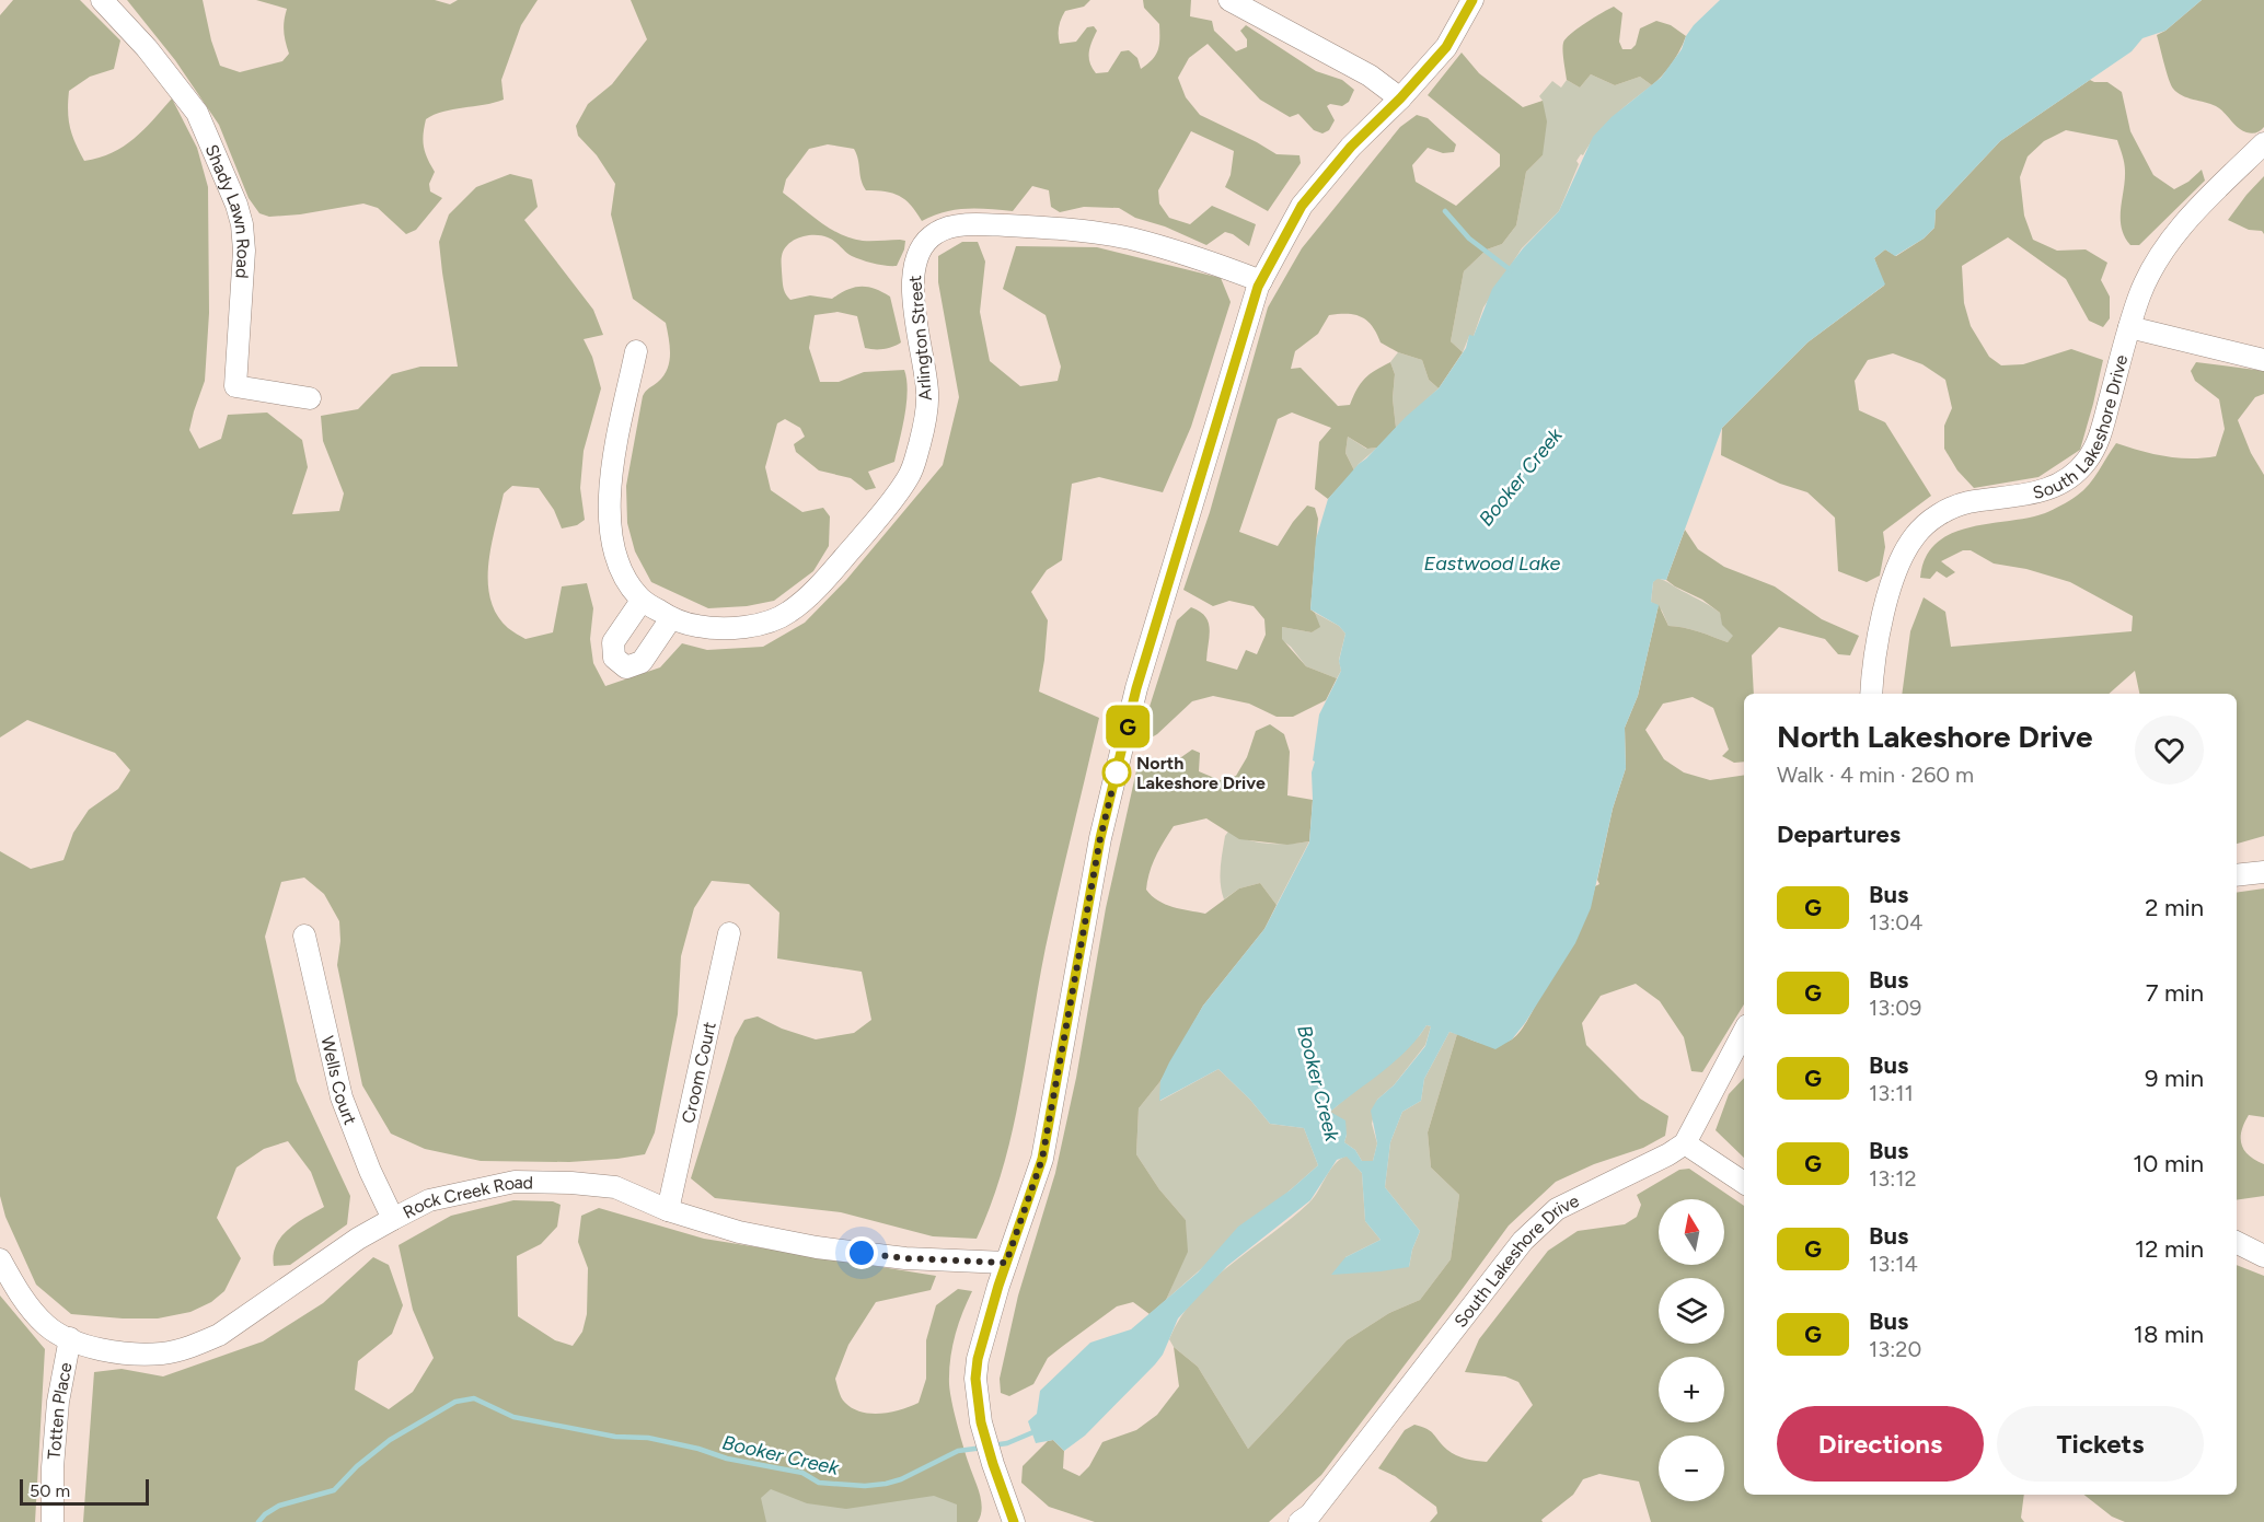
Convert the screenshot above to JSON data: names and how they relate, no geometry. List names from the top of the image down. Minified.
{"streets":{"street":["Shady Lawn Road","Arlington Street","South Lakeshore Drive","Croom Court","Wells Court","Rock Creek Road","Totten Place"]},"crossings":[["Croom Court","Rock Creek Road"],["Wells Court","Rock Creek Road"],["Rock Creek Road","Totten Place"]],"water":["Booker Creek","Eastwood Lake"],"places":["North Lakeshore Drive"],"lines":["bus line G"],"scale_bar":"50 m","north":"top","page":{"on_map":"G","heading":[["North Lakeshore Drive","Walk · 4 min · 260 m"],"Departures"],"list":[{"mark":"G","name":"Bus","note":"13:04","value":"2 min"},{"mark":"G","name":"Bus","note":"13:09","value":"7 min"},{"mark":"G","name":"Bus","note":"13:11","value":"9 min"},{"mark":"G","name":"Bus","note":"13:12","value":"10 min"},{"mark":"G","name":"Bus","note":"13:14","value":"12 min"},{"mark":"G","name":"Bus","note":"13:20","value":"18 min"}],"map_buttons":["+","−"],"buttons":["Directions","Tickets"],"scale":"50 m"}}
